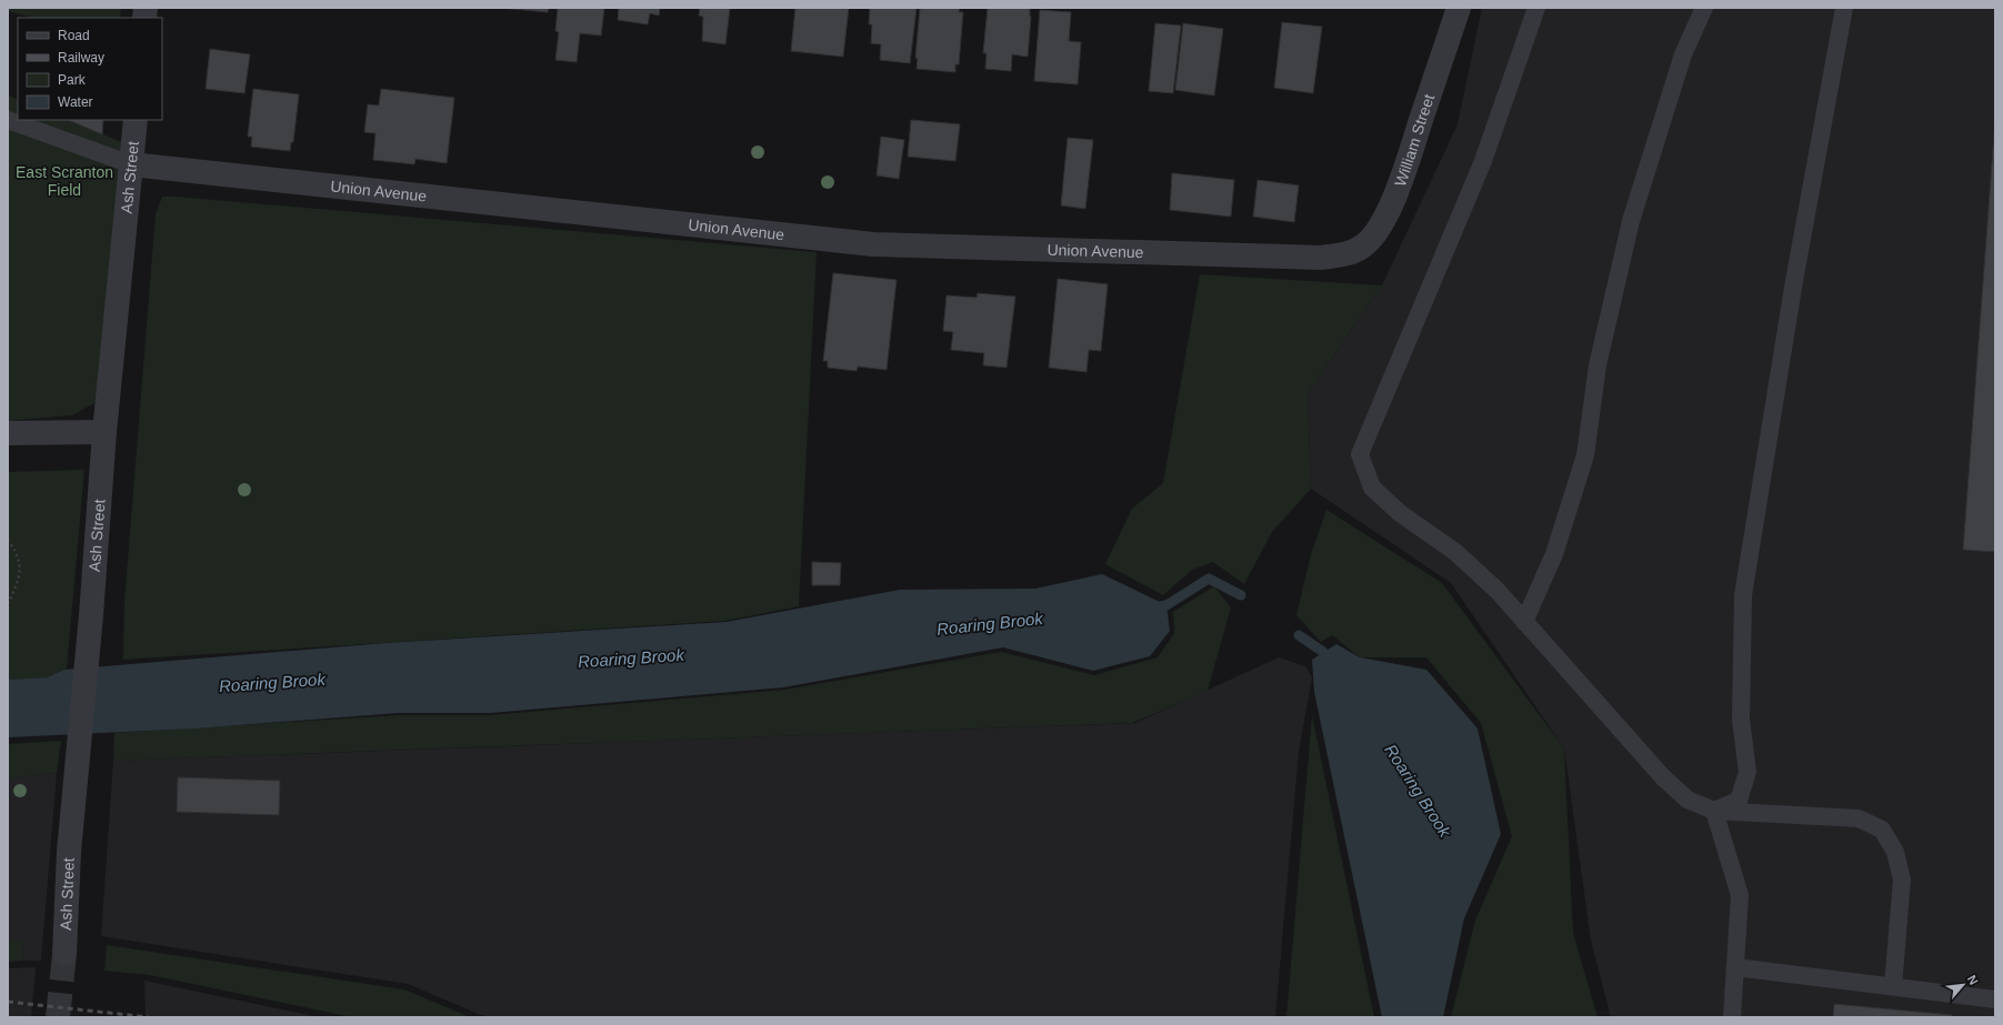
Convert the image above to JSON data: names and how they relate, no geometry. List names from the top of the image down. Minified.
{"streets":{"street":["William Street","Ash Street","Union Avenue"]},"crossings":[["William Street","Union Avenue"],["Ash Street","Union Avenue"]],"water":["Roaring Brook"],"parks":["East Scranton Field"],"legend":["Road","Railway","Park","Water"],"north":"top right"}
